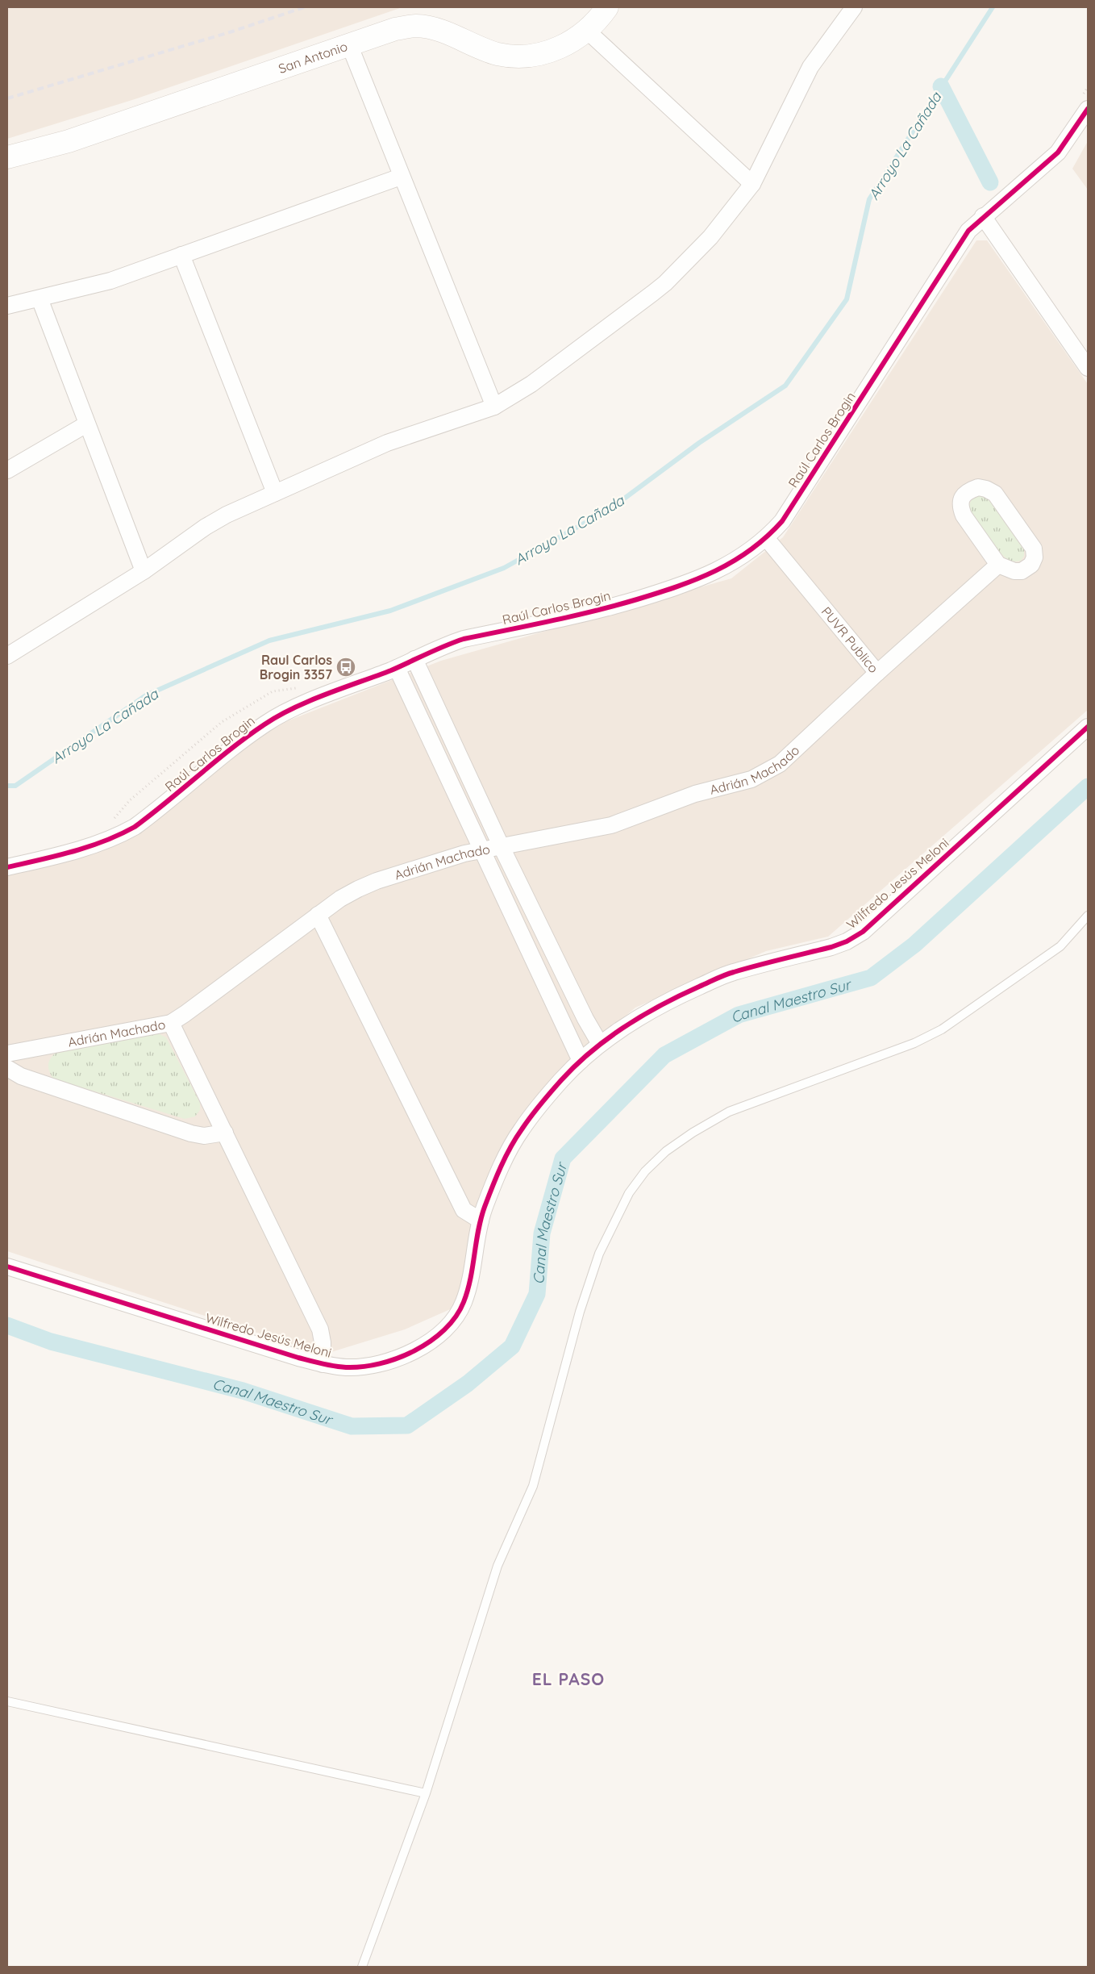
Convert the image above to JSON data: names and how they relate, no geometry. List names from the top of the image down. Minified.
{"streets":{"main road":["San Antonio"],"street":["Raúl Carlos Brogin","PUVR Publico","Adrián Machado","Wilfredo Jesús Meloni"]},"crossings":[["Raúl Carlos Brogin","PUVR Publico"],["PUVR Publico","Adrián Machado"]],"districts":["EL PASO"],"water":["Arroyo La Cañada","Canal Maestro Sur"],"places":{"bus stop":["Raul Carlos Brogin 3357"]}}
